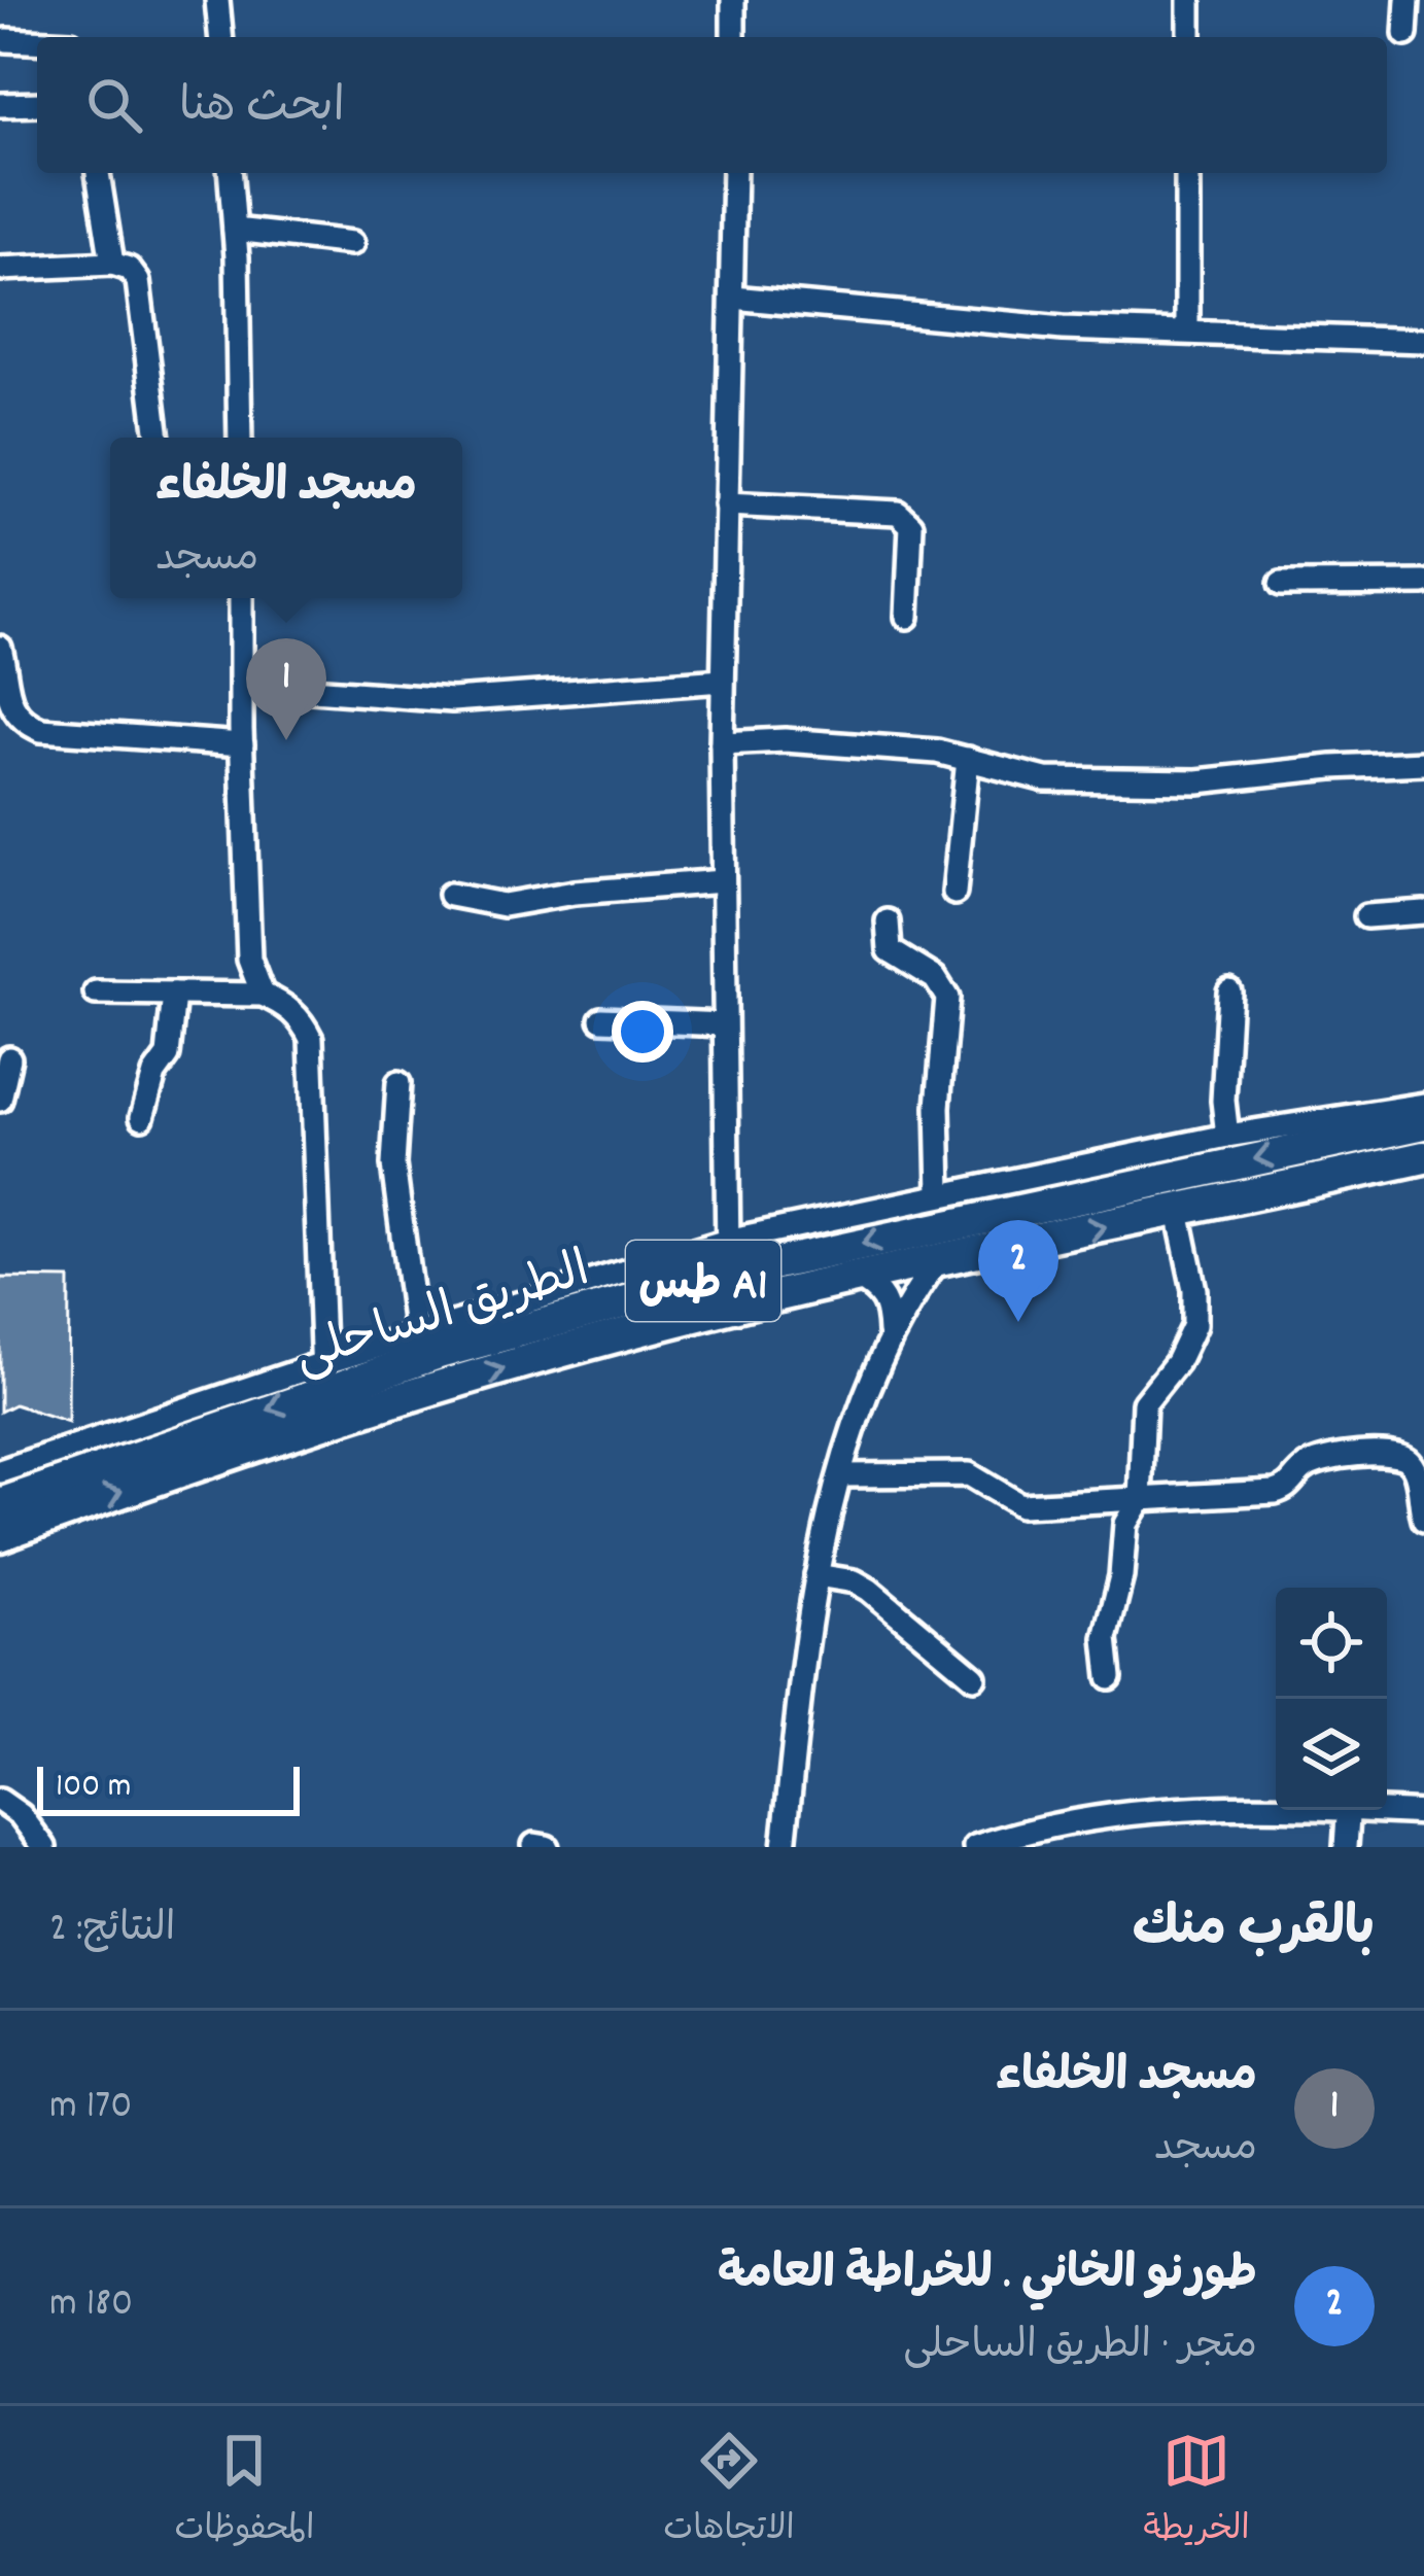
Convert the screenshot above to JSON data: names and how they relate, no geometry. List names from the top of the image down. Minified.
{"streets":{"highway":["طس A1","الطريق الساحلى"]},"scale_bar":"100 m","page":{"search":"ابحث هنا","popup":["مسجد الخلفاء","مسجد"],"pins":["1","2"],"scale":"100 m","heading":["بالقرب منك","النتائج: 2"],"list":[{"mark":"1","name":"مسجد الخلفاء","note":"مسجد","value":"170 m"},{"mark":"2","name":"طورنو الخاني . للخراطة العامة","note":"متجر · الطريق الساحلى","value":"180 m"}],"nav":["الخريطة","الاتجاهات","المحفوظات"]}}
